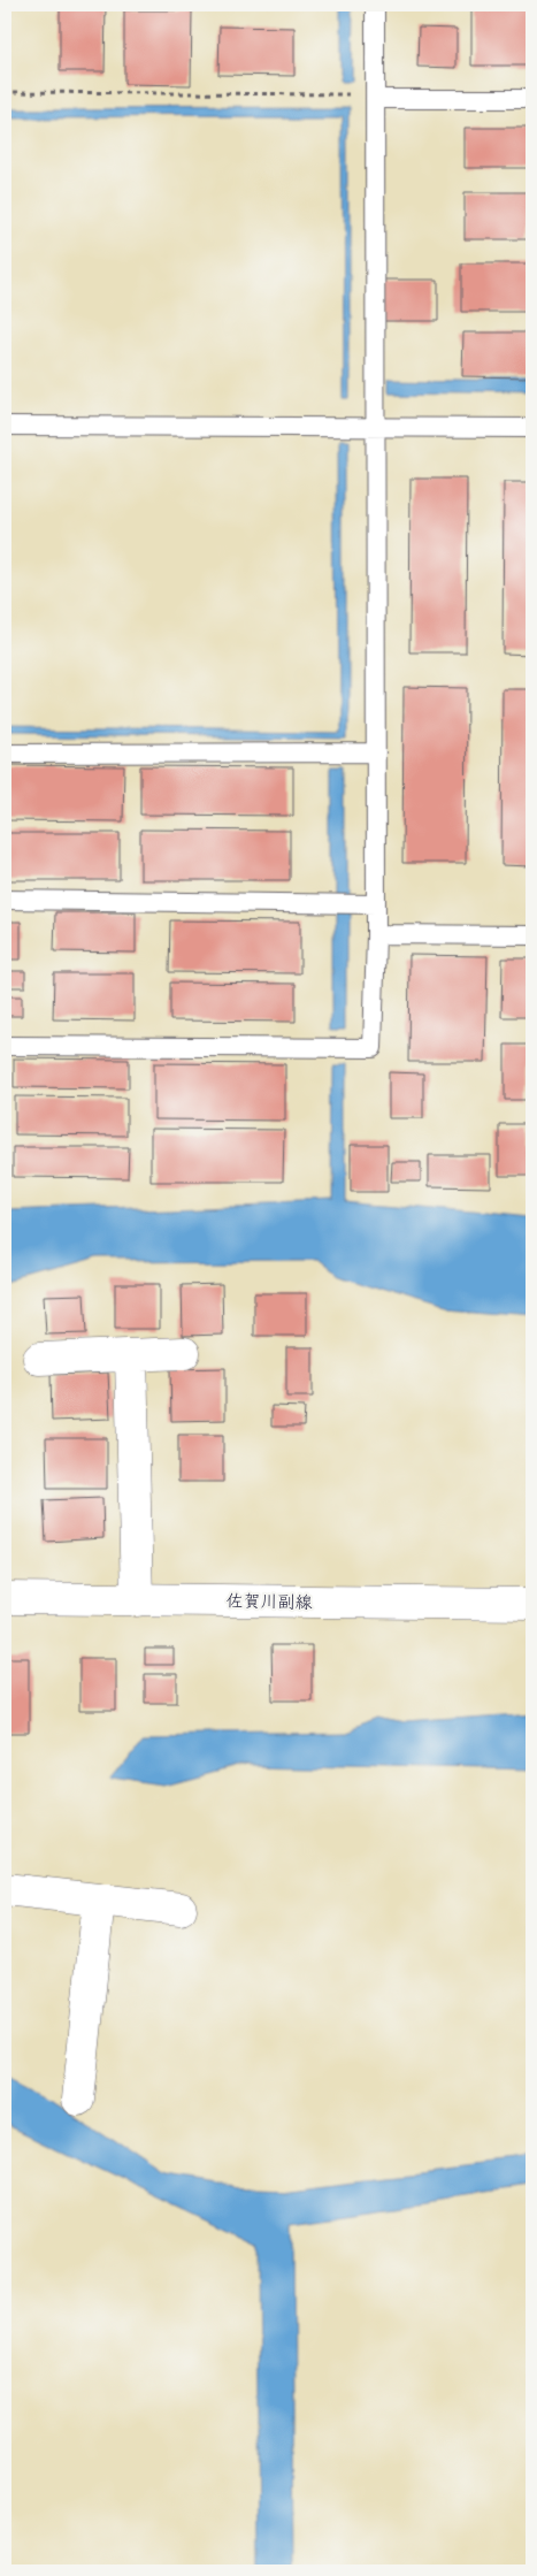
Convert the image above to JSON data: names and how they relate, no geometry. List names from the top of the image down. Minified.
{"streets":{"street":["佐賀川副線"]}}
